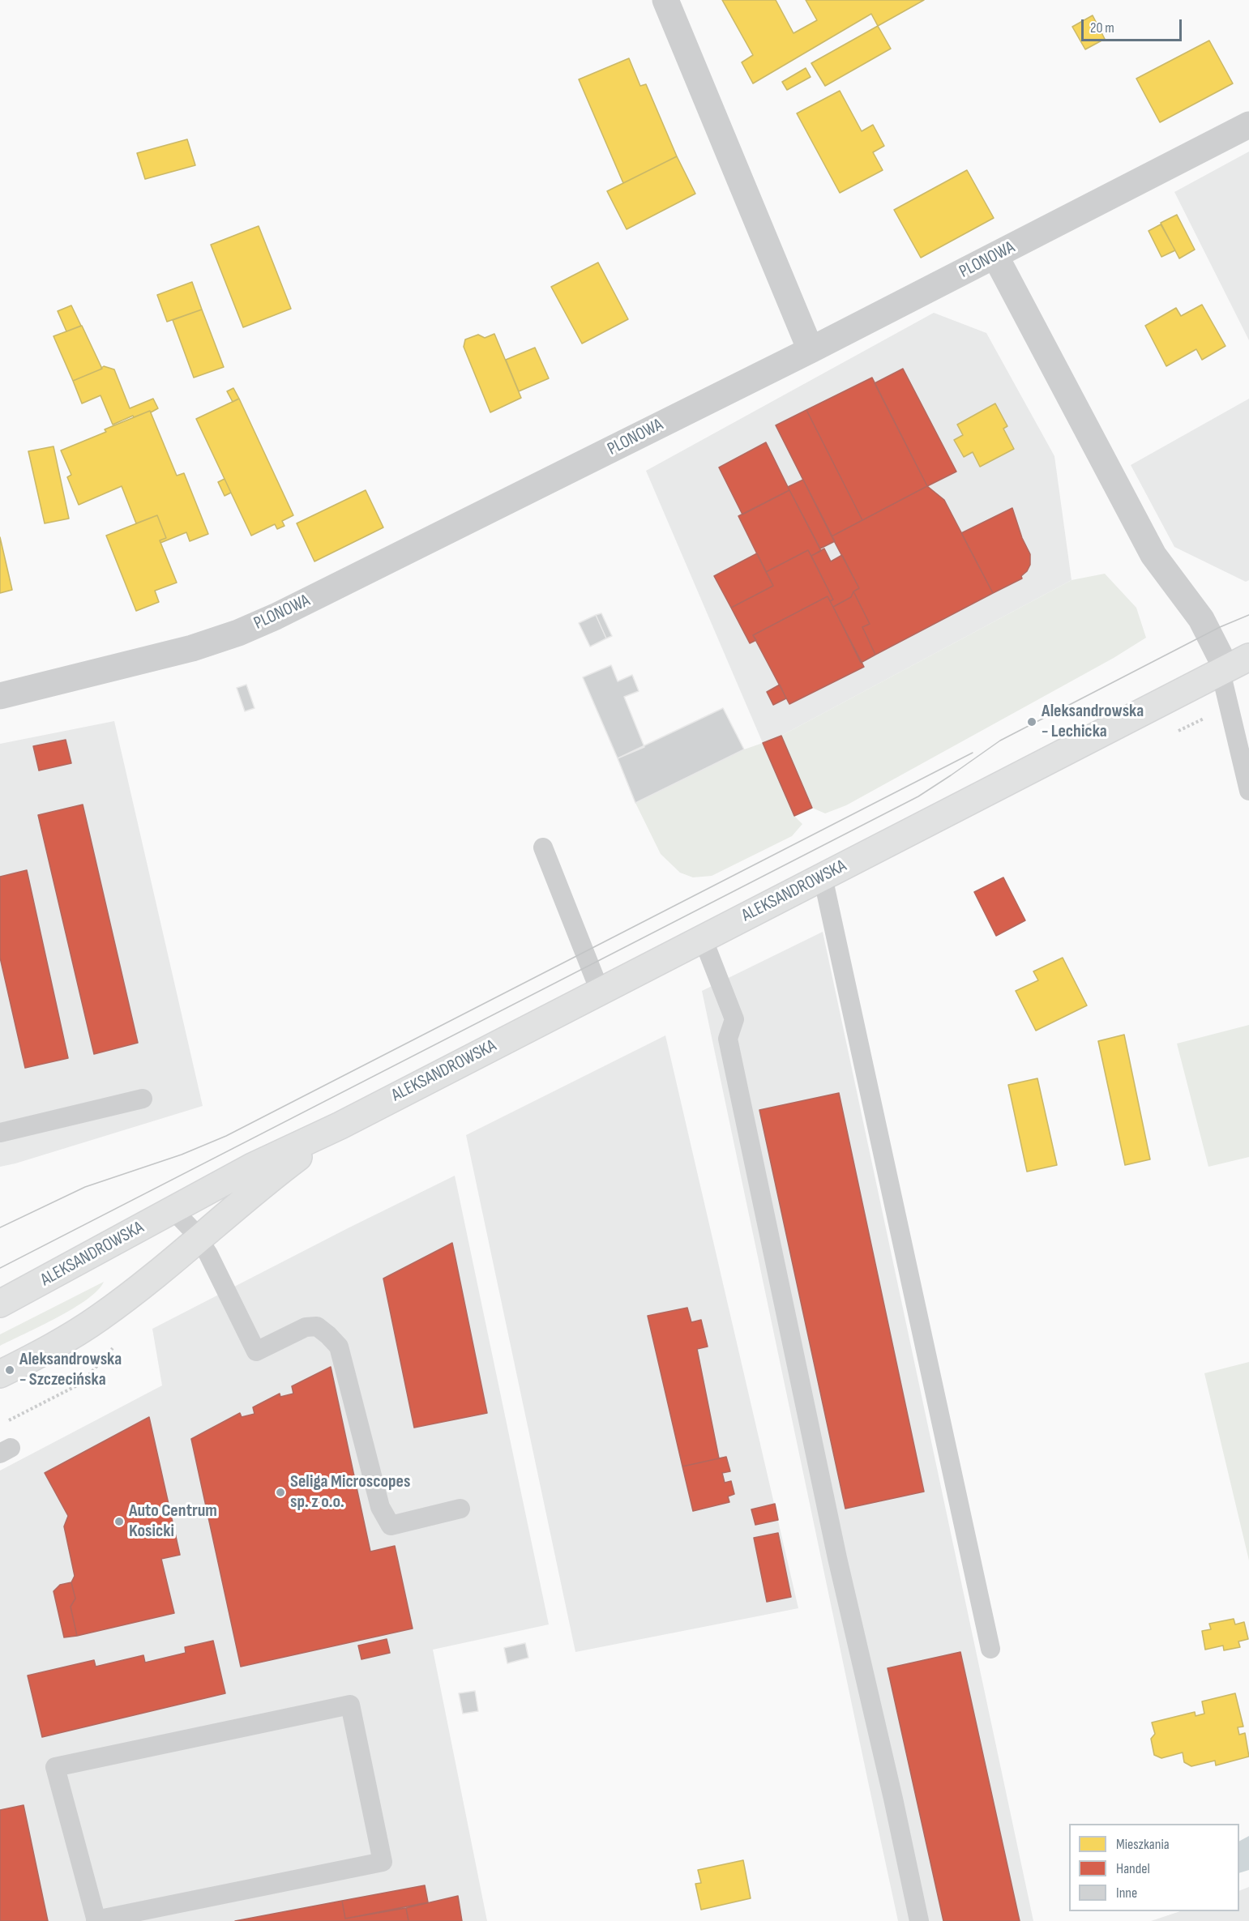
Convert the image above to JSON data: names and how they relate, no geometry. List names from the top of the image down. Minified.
{"streets":{"main road":["ALEKSANDROWSKA"],"street":["PLONOWA"]},"places":["Aleksandrowska - Lechicka","Aleksandrowska - Szczecińska","Seliga Microscopes sp. z o.o.","Auto Centrum Kosicki"],"legend":["Mieszkania","Handel","Inne"],"scale_bar":"20 m"}
